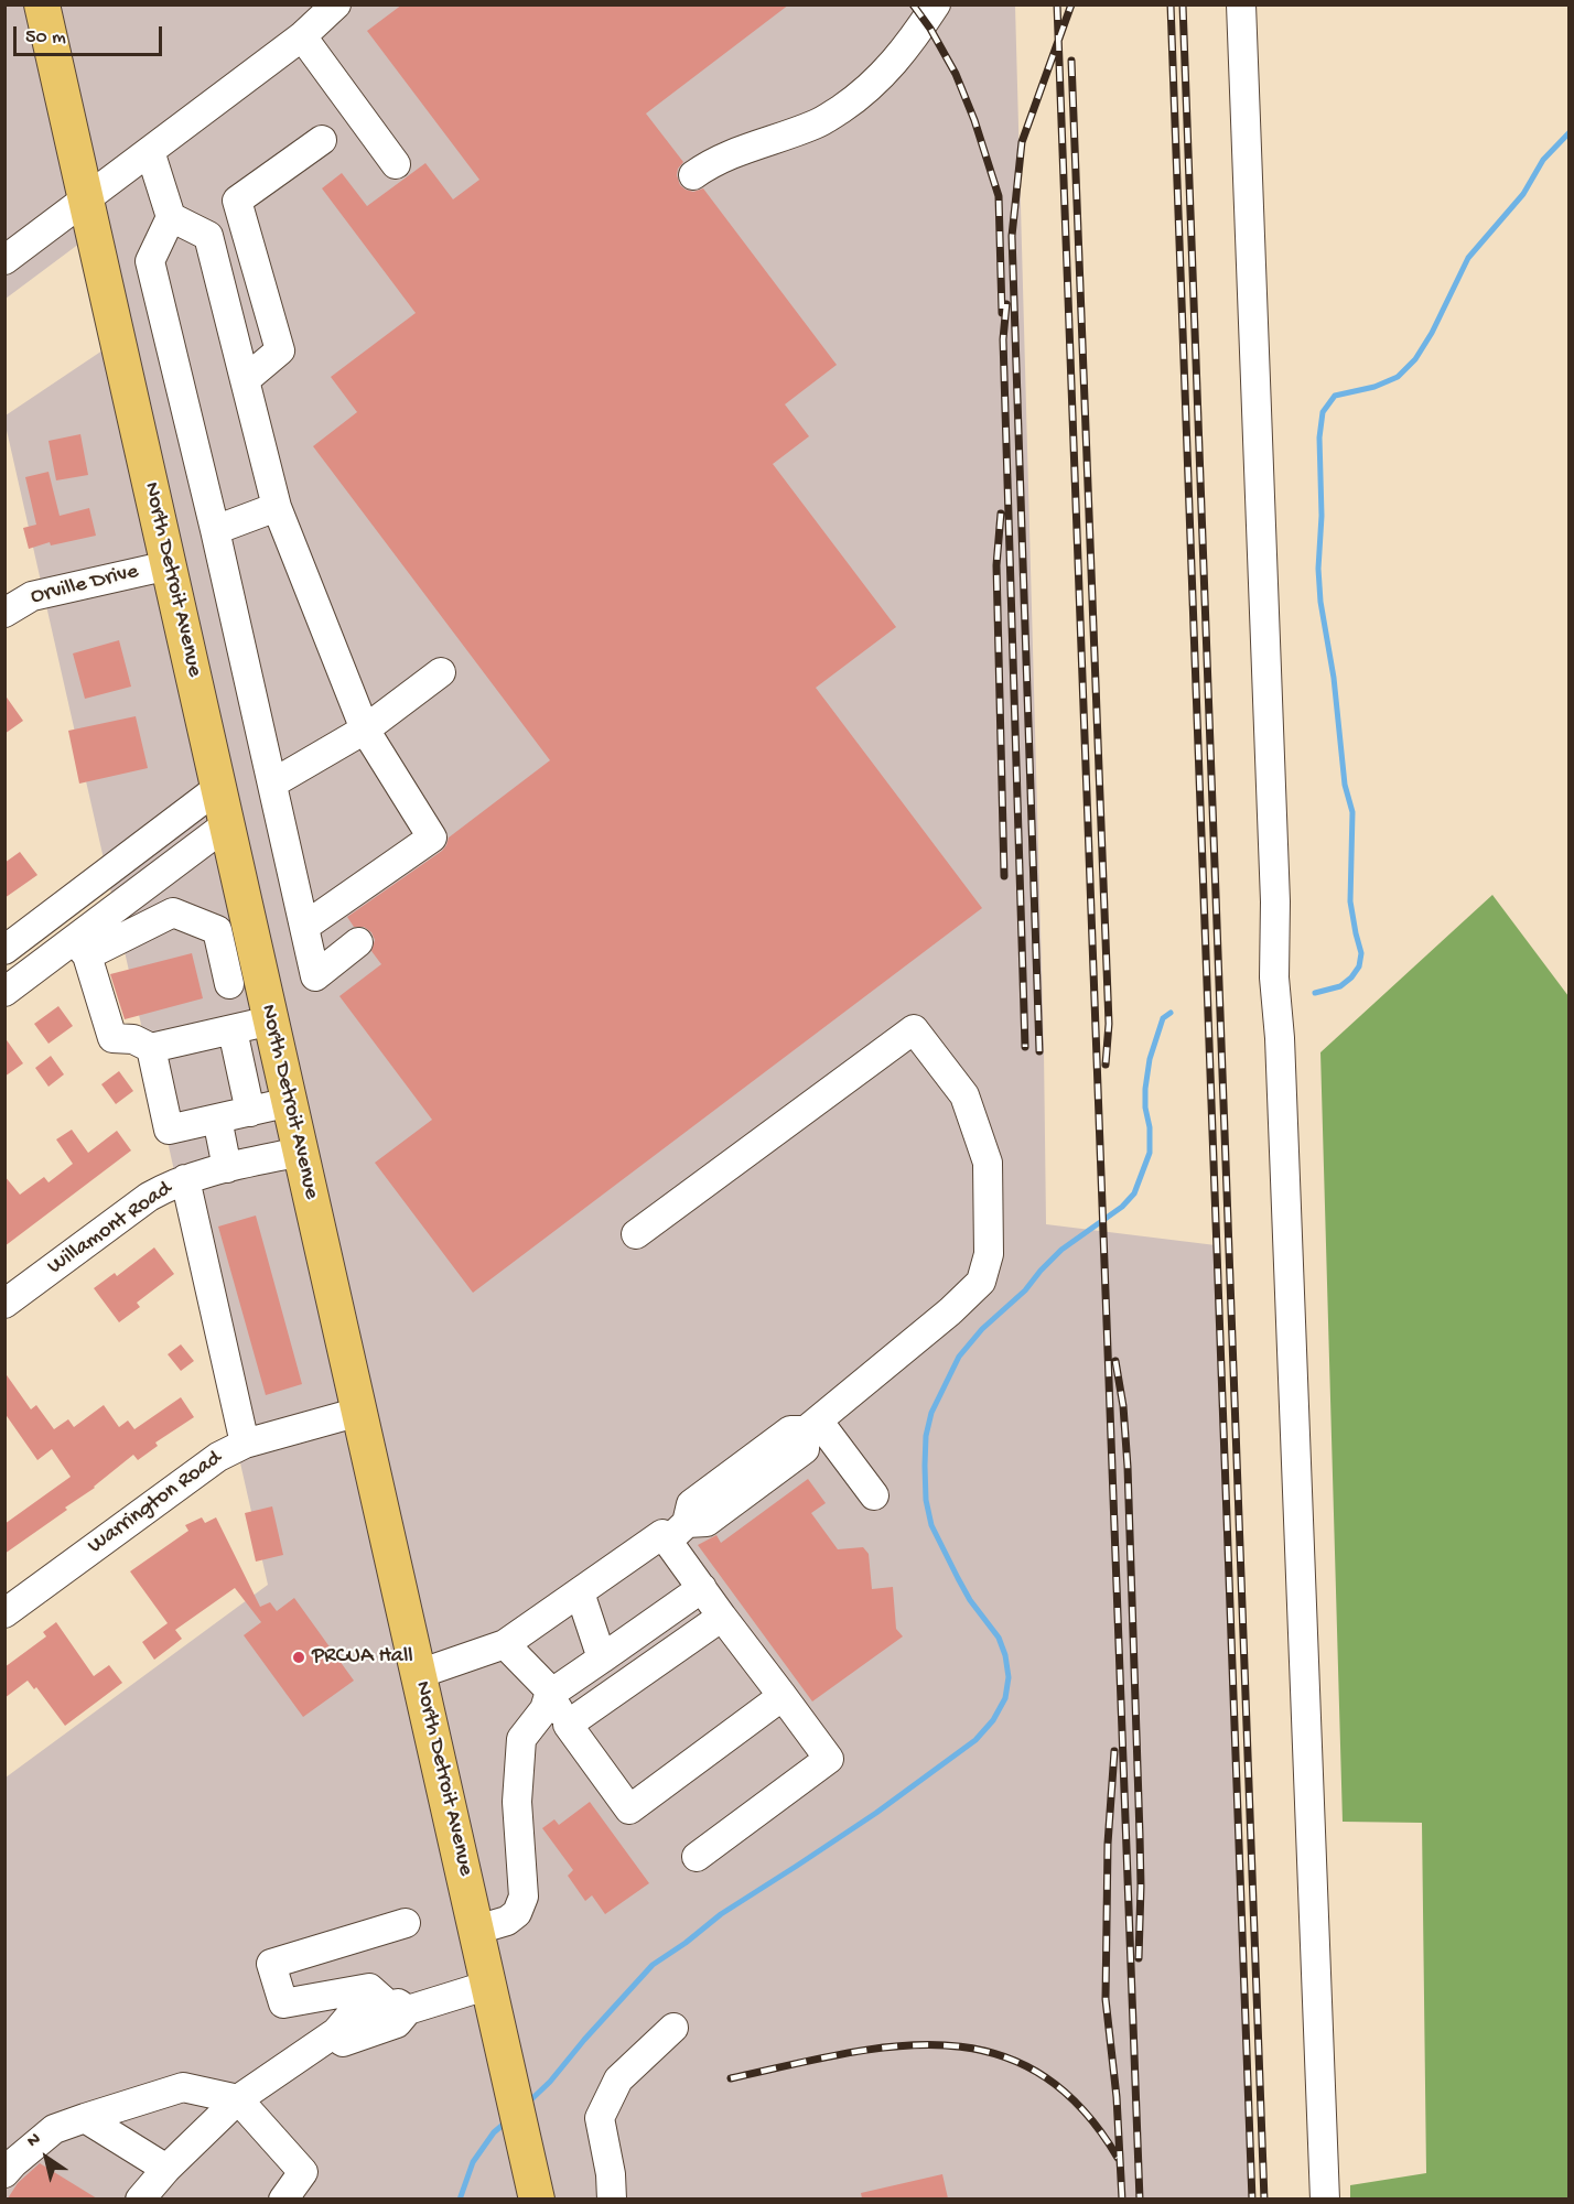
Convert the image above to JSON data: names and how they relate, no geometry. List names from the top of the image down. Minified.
{"streets":{"main road":["North Detroit Avenue"],"street":["Orville Drive","Willamont Road","Warrington Road"]},"crossings":[["North Detroit Avenue","Orville Drive"],["North Detroit Avenue","Willamont Road"],["North Detroit Avenue","Warrington Road"]],"places":["PRCUA Hall"],"scale_bar":"50 m","north":"top left"}
